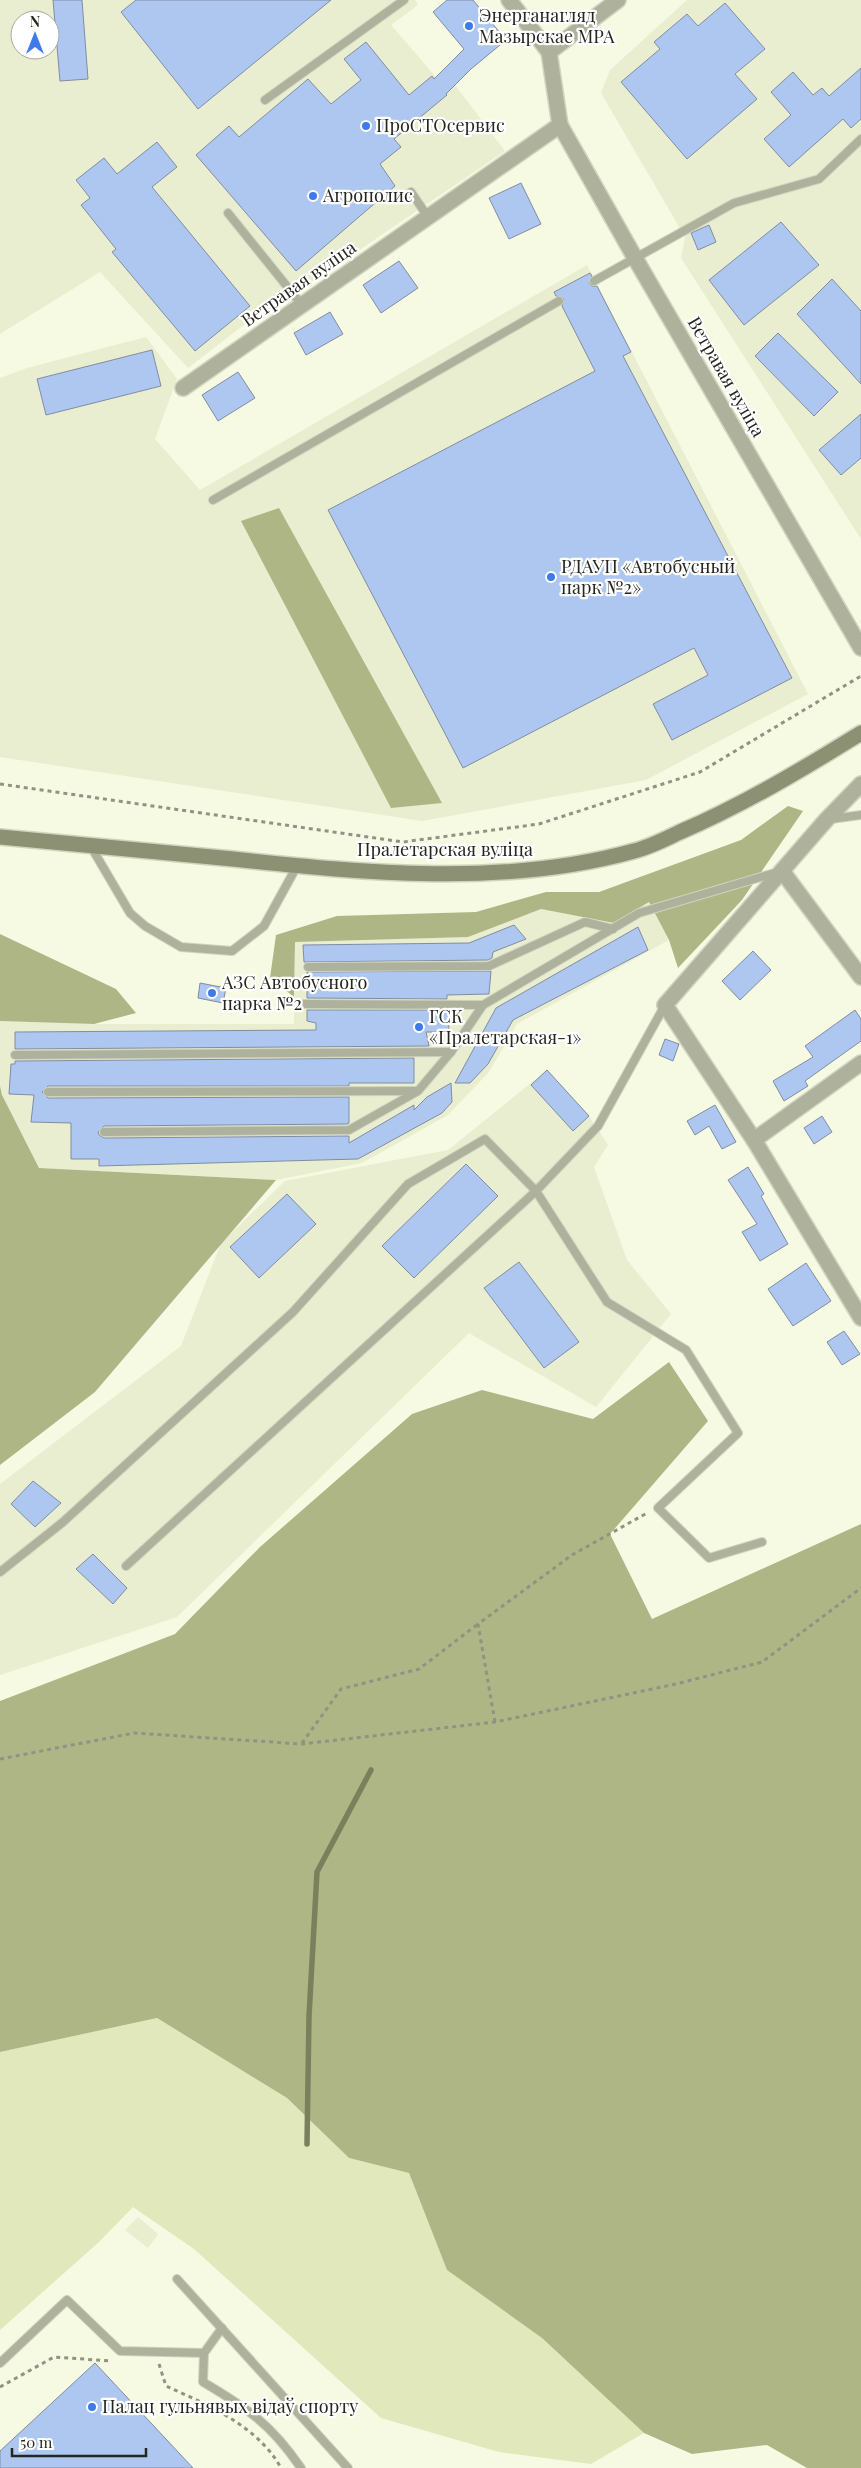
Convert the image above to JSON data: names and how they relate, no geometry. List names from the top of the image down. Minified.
{"streets":{"main road":["Пралетарская вуліца"],"street":["Ветравая вуліца"]},"places":["Энерганагляд Мазырскае МРА","ПроСТОсервис","Агрополис","РДАУП «Автобусный парк №2»","АЗС Автобусного парка №2","ГСК «Пралетарская-1»","Палац гульнявых відаў спорту"],"scale_bar":"50 m","north":"top"}
